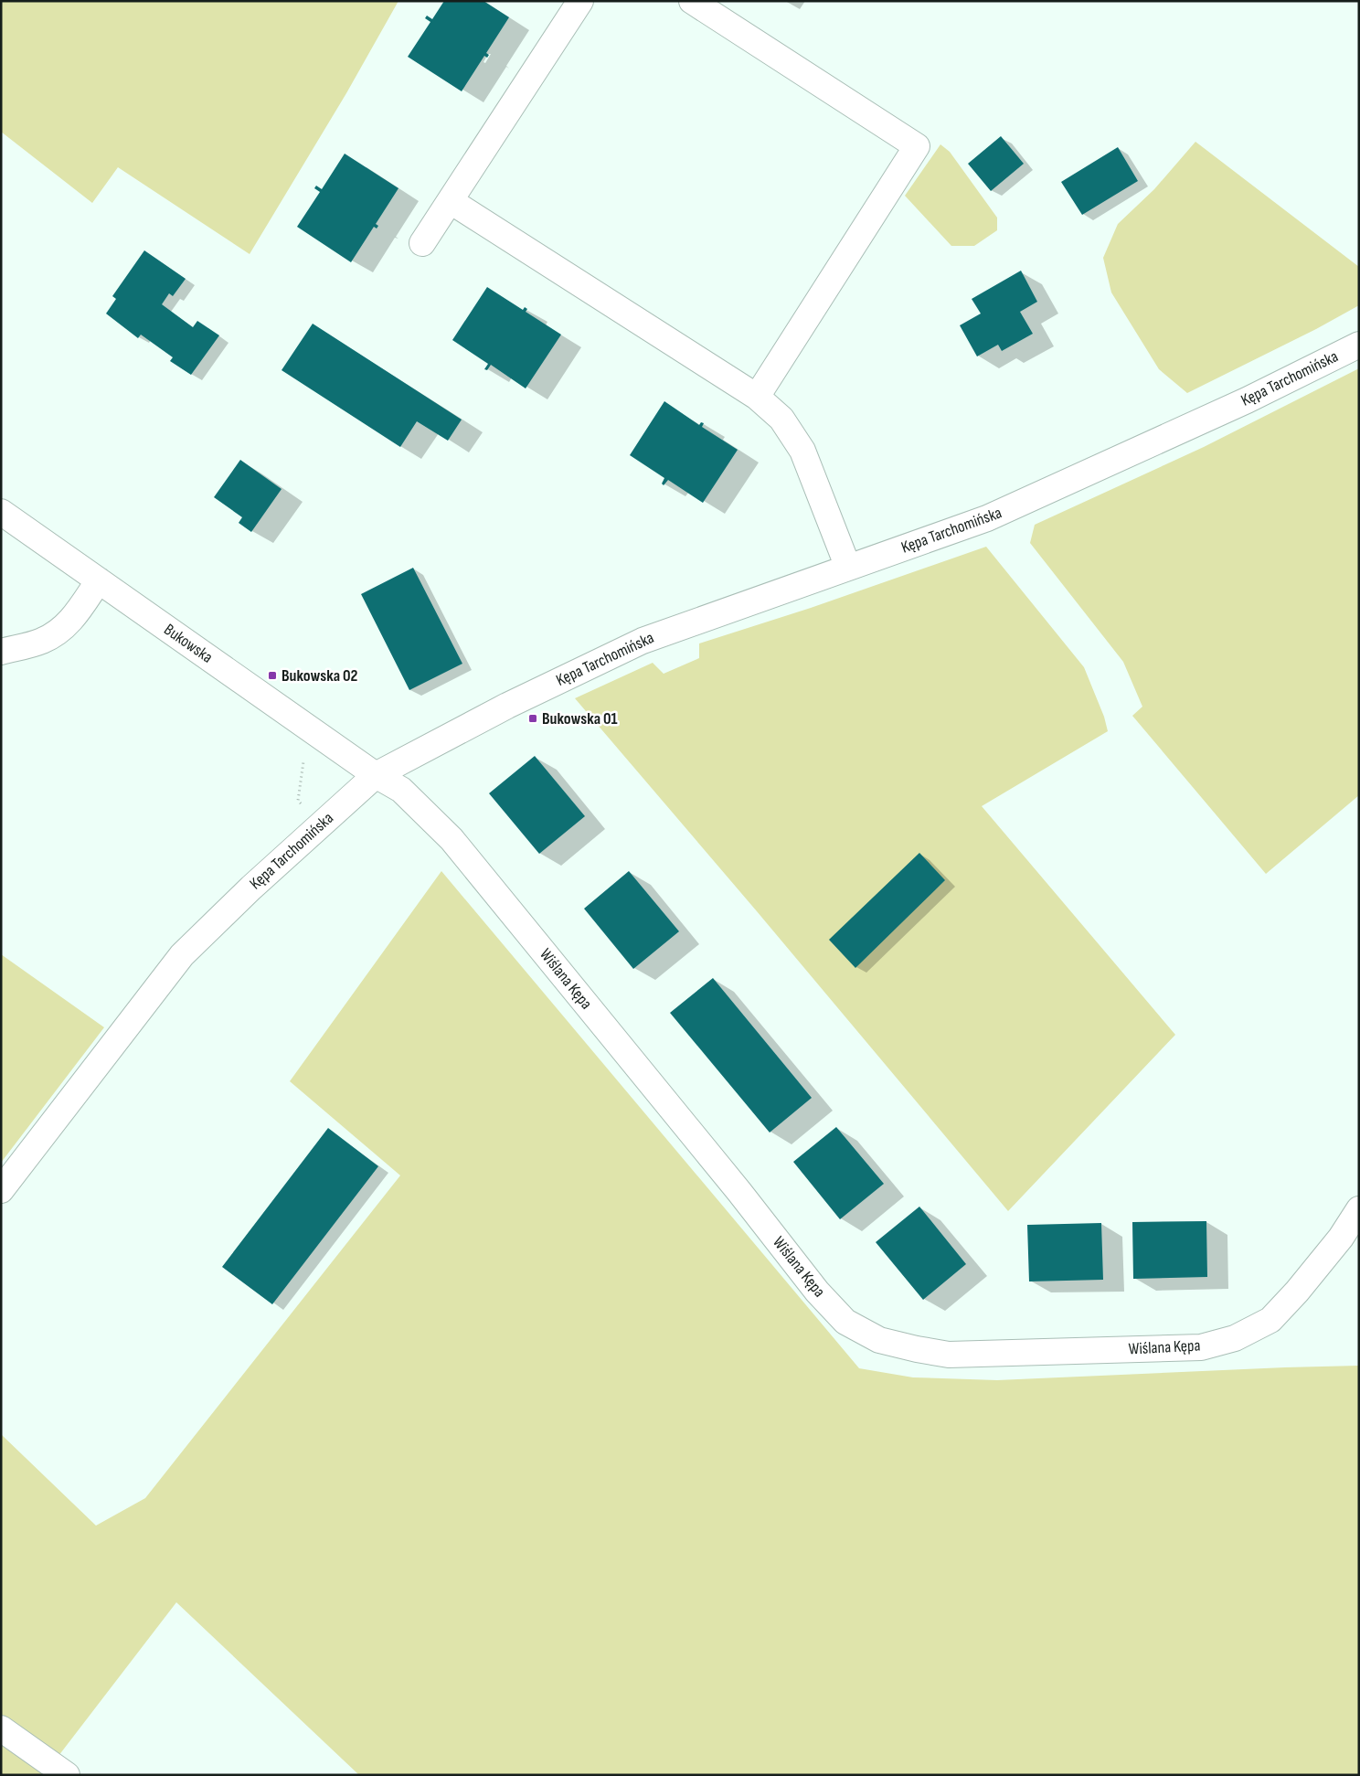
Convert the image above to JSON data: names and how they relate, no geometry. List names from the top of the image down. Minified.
{"streets":{"street":["Kępa Tarchomińska","Bukowska","Wiślana Kępa"]},"crossings":[["Kępa Tarchomińska","Bukowska"],["Kępa Tarchomińska","Wiślana Kępa"],["Bukowska","Wiślana Kępa"]],"places":{"transit":["Bukowska 02","Bukowska 01"]}}
